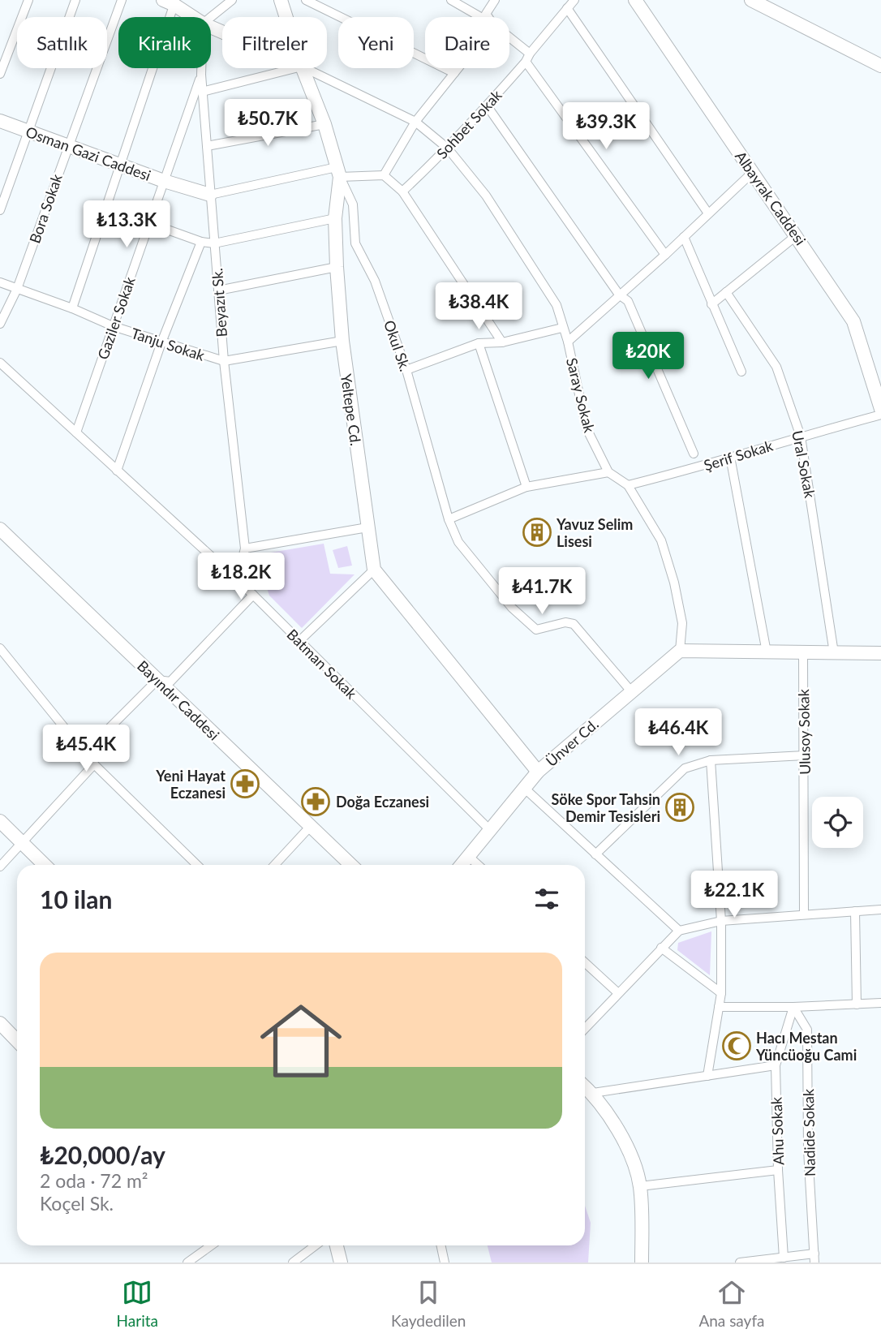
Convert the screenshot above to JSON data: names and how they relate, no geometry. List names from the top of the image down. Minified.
{"streets":{"street":["Sohbet Sokak","Osman Gazi Caddesi","Albayrak Caddesi","Bora Sokak","Beyazıt Sk.","Gaziler Sokak","Tanju Sokak","Okul Sk.","Saray Sokak","Yeltepe Cd.","Şerif Sokak","Ural Sokak","Batman Sokak","Bayındır Caddesi","Ulusoy Sokak","Ünver Cd.","Ahu Sokak","Nadide Sokak"]},"crossings":[["Sohbet Sokak","Saray Sokak"],["Osman Gazi Caddesi","Bora Sokak"],["Osman Gazi Caddesi","Beyazıt Sk."],["Osman Gazi Caddesi","Gaziler Sokak"],["Bora Sokak","Tanju Sokak"],["Beyazıt Sk.","Gaziler Sokak"],["Beyazıt Sk.","Tanju Sokak"],["Beyazıt Sk.","Batman Sokak"],["Gaziler Sokak","Tanju Sokak"],["Gaziler Sokak","Batman Sokak"],["Tanju Sokak","Yeltepe Cd."],["Okul Sk.","Yeltepe Cd."],["Okul Sk.","Ünver Cd."],["Saray Sokak","Şerif Sokak"],["Saray Sokak","Ünver Cd."],["Şerif Sokak","Ural Sokak"],["Batman Sokak","Ünver Cd."],["Ahu Sokak","Nadide Sokak"]],"places":{"building":["Yavuz Selim Lisesi","Söke Spor Tahsin Demir Tesisleri"],"pharmacy":["Yeni Hayat Eczanesi","Doğa Eczanesi"],"mosque":["Hacı Mestan Yüncüoğu Cami"]},"page":{"chip":["Satılık","Kiralık","Filtreler","Yeni","Daire"],"price":["₺50.7K","₺39.3K","₺13.3K","₺38.4K","₺20K","₺18.2K","₺41.7K","₺46.4K","₺45.4K","₺22.1K"],"heading":"10 ilan","list":[{"name":"₺20,000/ay","note":"2 oda · 72 m² · Koçel Sk."}],"tabs":["Harita","Kaydedilen","Ana sayfa"]}}
